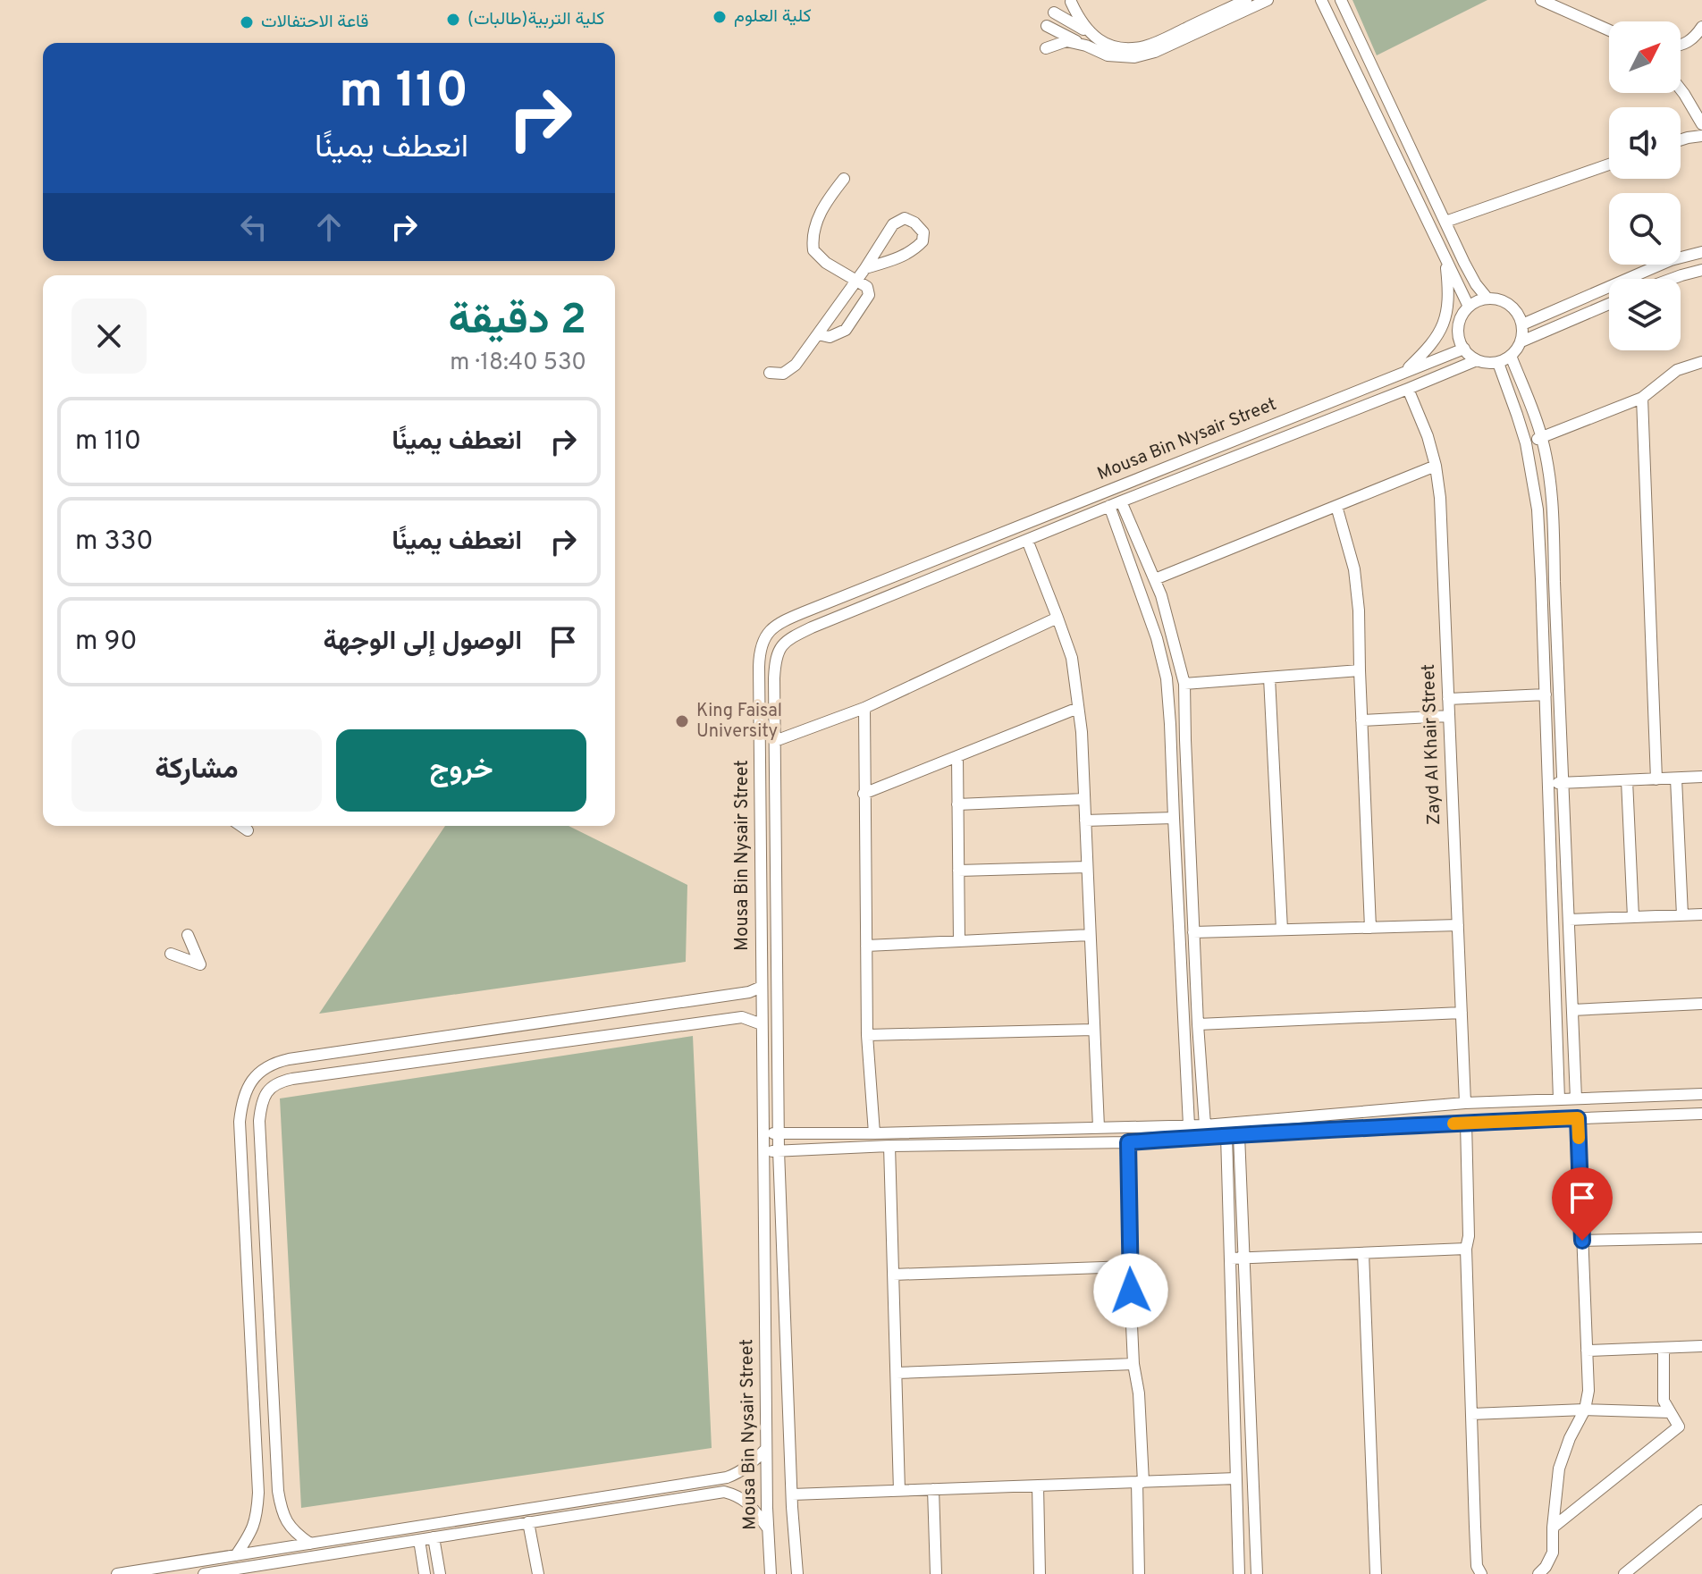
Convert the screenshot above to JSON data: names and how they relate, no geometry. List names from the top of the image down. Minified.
{"streets":{"street":["Mousa Bin Nysair Street","Zayd Al Khair Street"]},"crossings":[["Mousa Bin Nysair Street","Zayd Al Khair Street"]],"places":["كلية العلوم","(كلية التربية(طالبات","قاعة الاحتفالات","King Faisal University"],"north":"top right","page":{"turn":["110 m","انعطف يمينًا"],"heading":["2 دقيقة","530 m · 18:40"],"list":[{"name":"انعطف يمينًا","value":"110 m"},{"name":"انعطف يمينًا","value":"330 m"},{"name":"الوصول إلى الوجهة","value":"90 m"}],"buttons":["خروج","مشاركة"]}}
